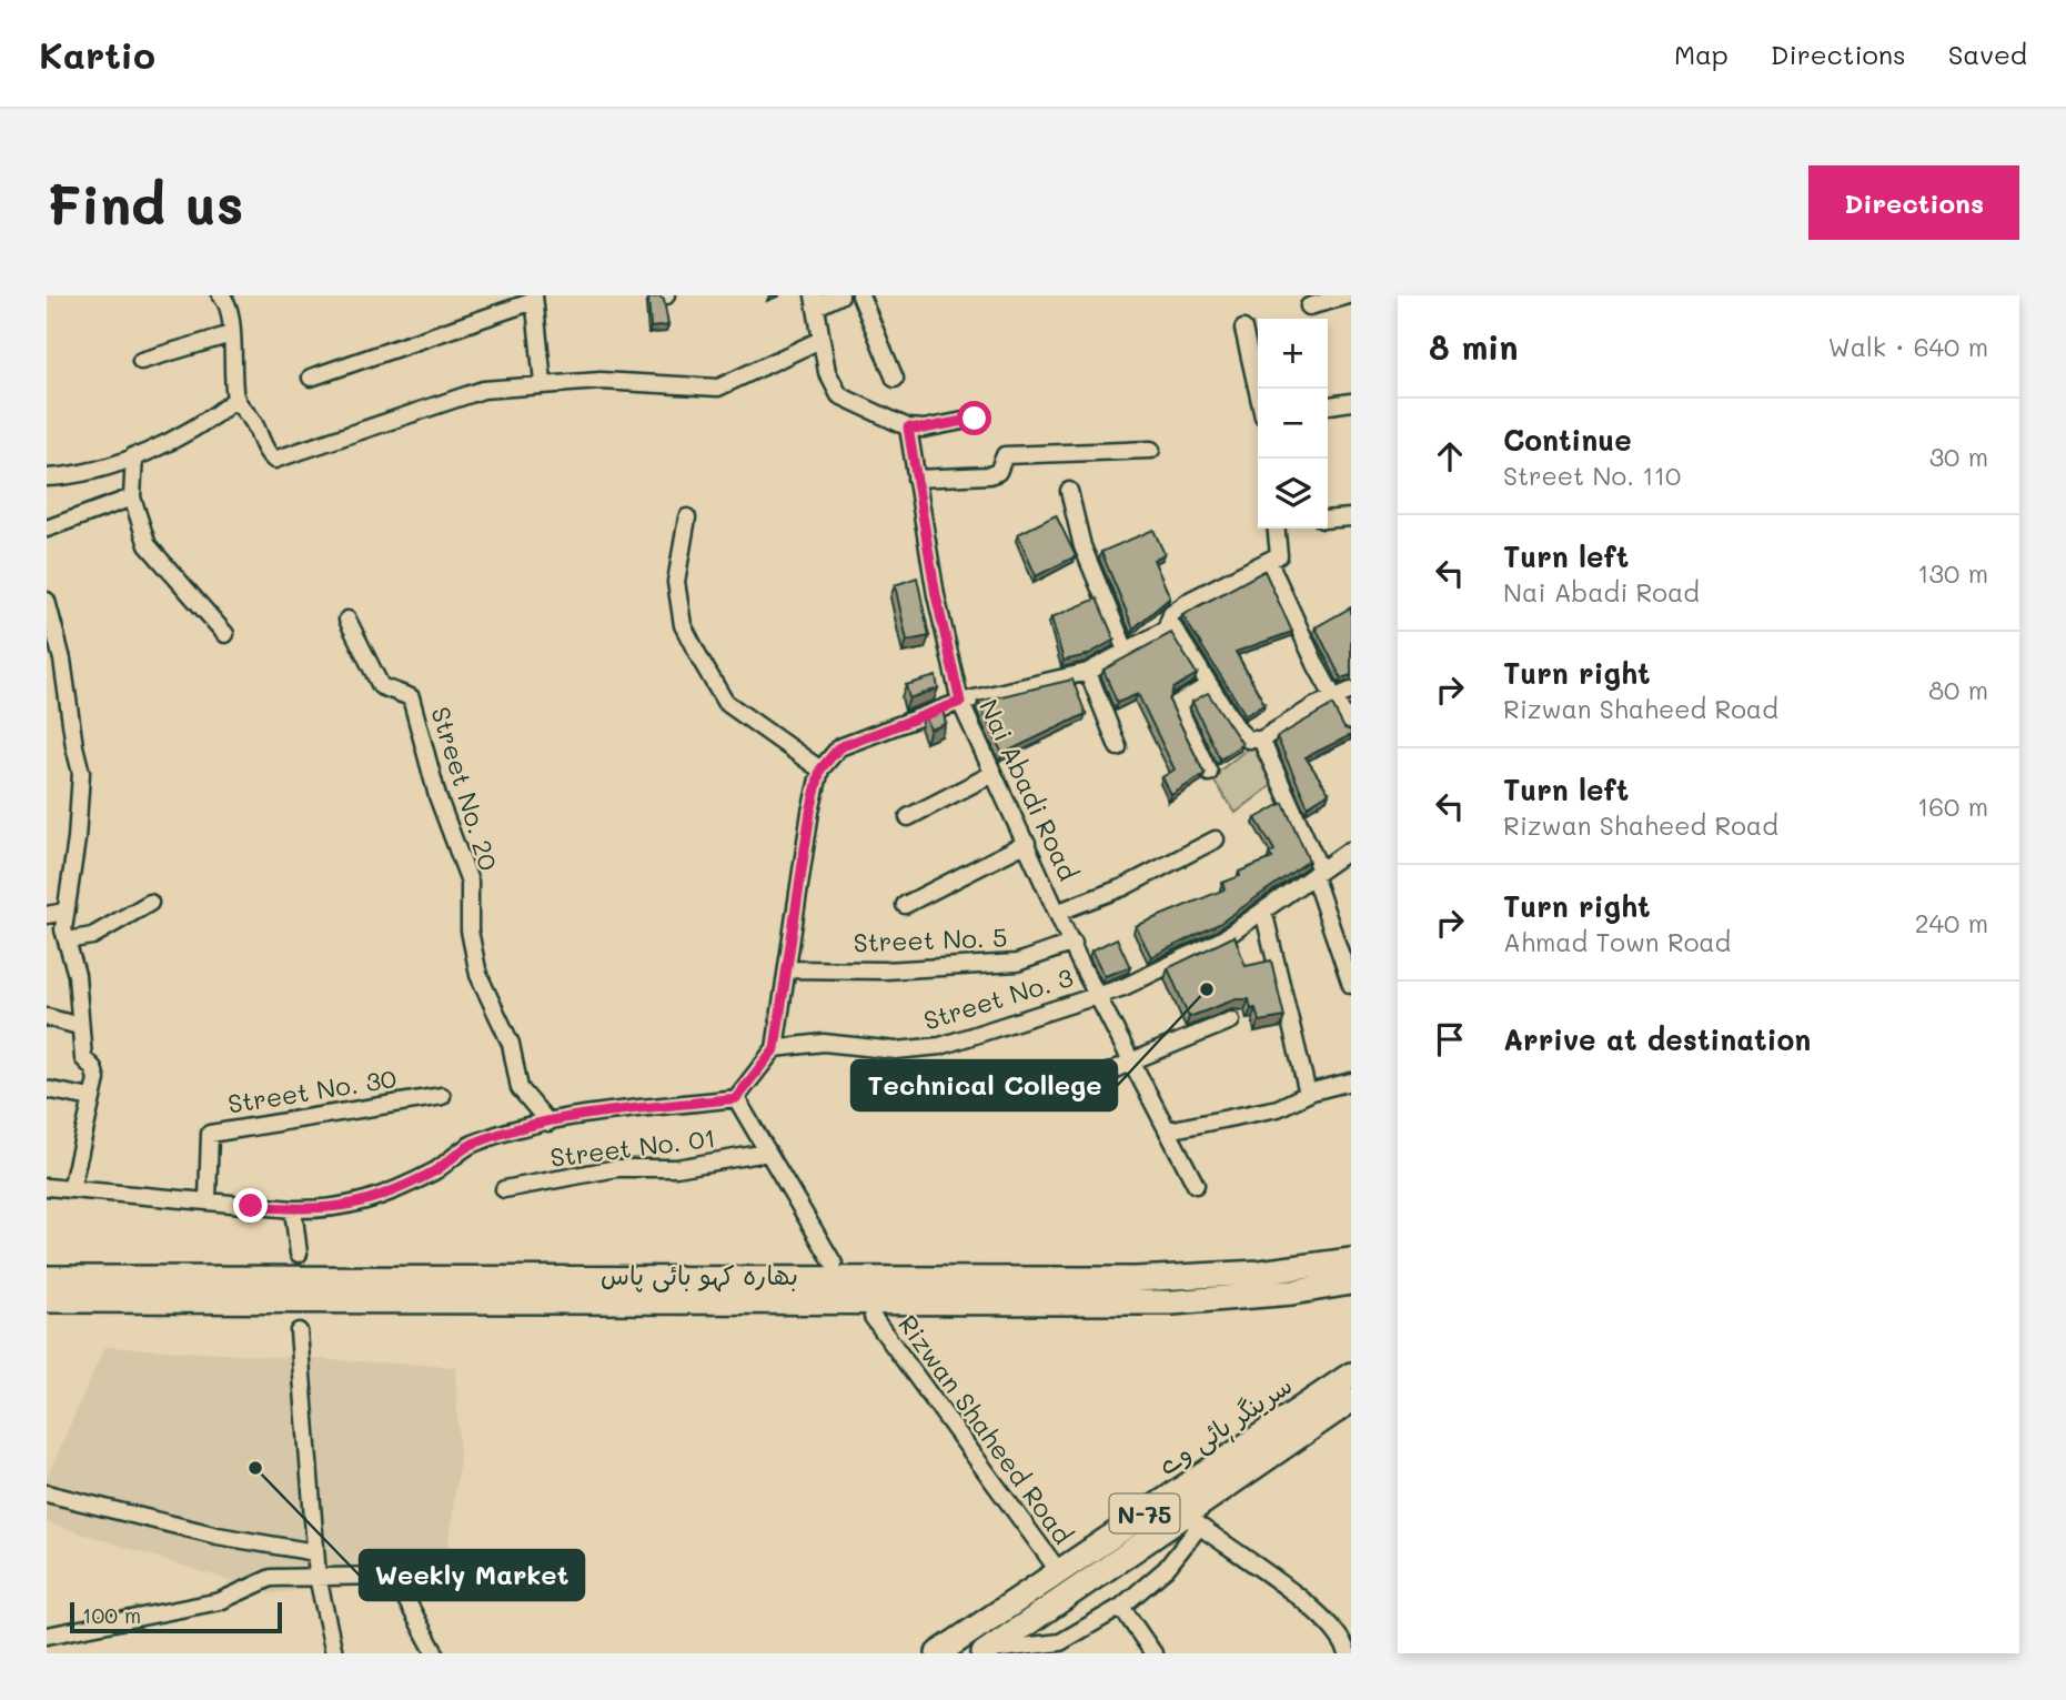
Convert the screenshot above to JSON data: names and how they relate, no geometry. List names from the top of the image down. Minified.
{"streets":{"highway":["بھارہ کہو بائی پاس","سرینگر ہائی وے","N-75"],"street":["Street No. 20","Nai Abadi Road","Street No. 5","Street No. 3","Street No. 30","Street No. 01","Rizwan Shaheed Road"]},"crossings":[["Nai Abadi Road","Street No. 5"],["Nai Abadi Road","Street No. 3"],["سرینگر ہائی وے","Rizwan Shaheed Road"]],"places":["Technical College","Weekly Market"],"scale_bar":"100 m","page":{"header":"Kartio","nav":["Map","Directions","Saved"],"buttons":"Directions","title":"Find us","heading":["8 min","Walk · 640 m"],"map_buttons":["+","−"],"list":[["Continue","Street No. 110","30 m"],["Turn left","Nai Abadi Road","130 m"],["Turn right","Rizwan Shaheed Road","80 m"],["Turn left","Rizwan Shaheed Road","160 m"],["Turn right","Ahmad Town Road","240 m"],"Arrive at destination"],"scale":"100 m"}}
